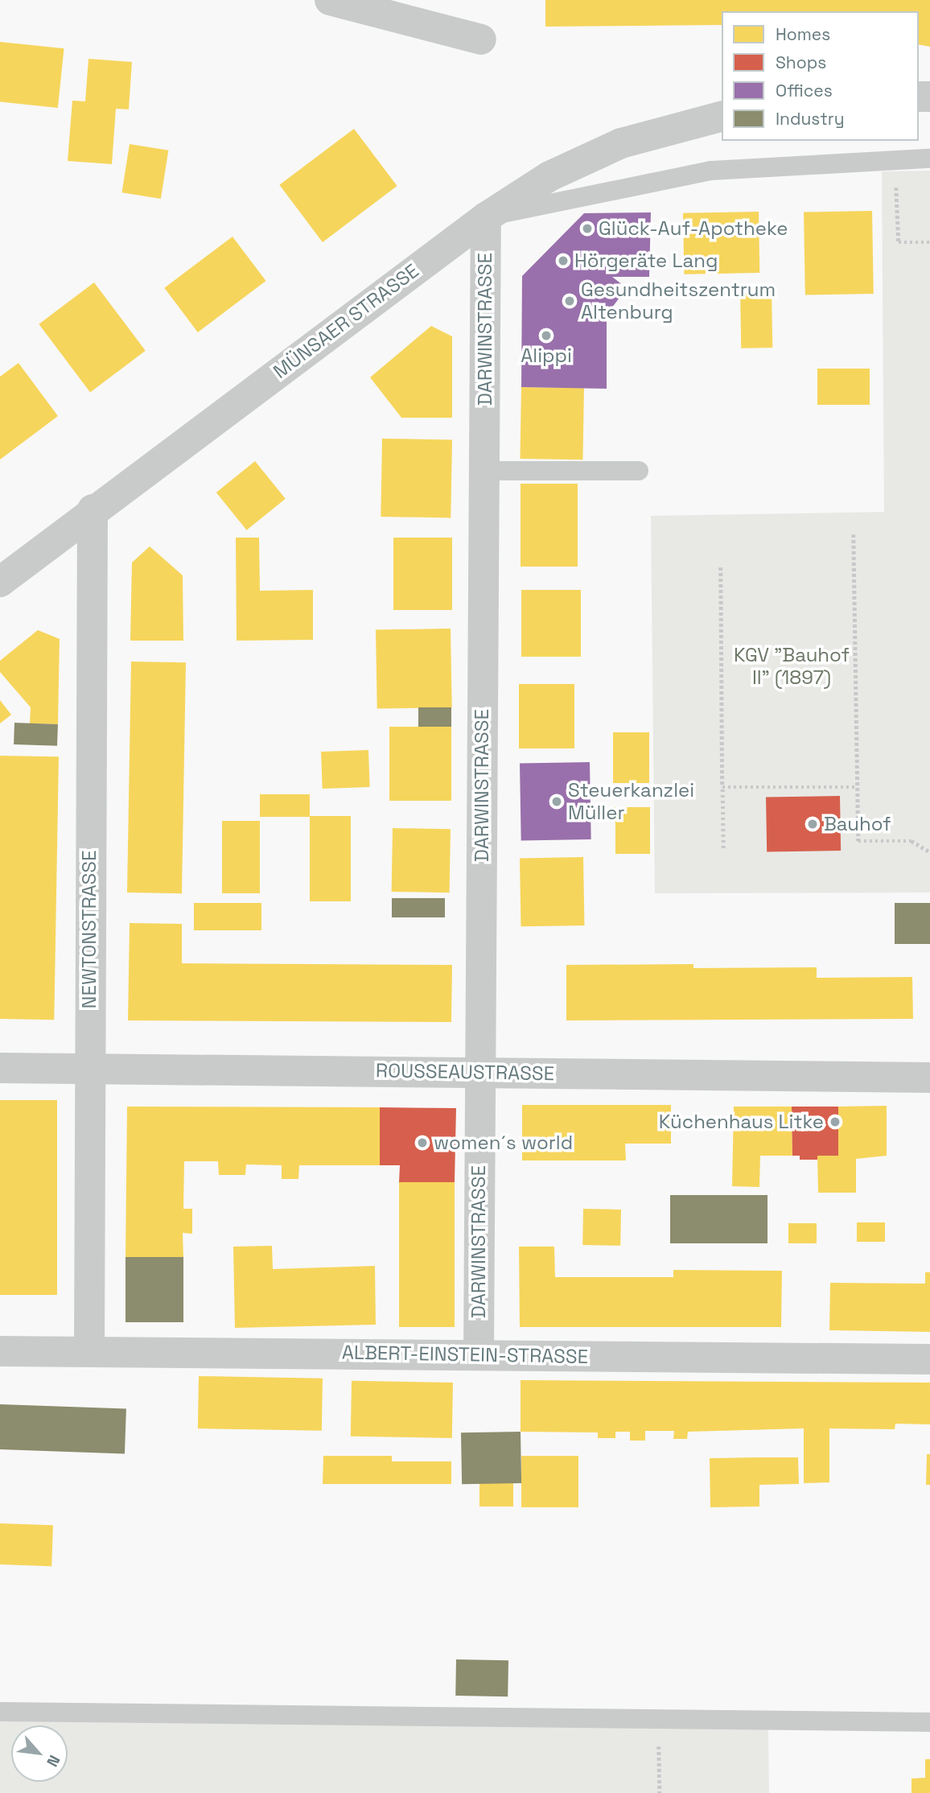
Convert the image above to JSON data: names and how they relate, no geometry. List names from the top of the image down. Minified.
{"streets":{"street":["MÜNSAER STRASSE","DARWINSTRASSE","NEWTONSTRASSE","ROUSSEAUSTRASSE","ALBERT-EINSTEIN-STRASSE"]},"crossings":[["MÜNSAER STRASSE","DARWINSTRASSE"],["MÜNSAER STRASSE","NEWTONSTRASSE"],["DARWINSTRASSE","ROUSSEAUSTRASSE"],["DARWINSTRASSE","ALBERT-EINSTEIN-STRASSE"],["NEWTONSTRASSE","ROUSSEAUSTRASSE"],["NEWTONSTRASSE","ALBERT-EINSTEIN-STRASSE"]],"parks":["KGV \"Bauhof II\" (1897)"],"places":["Glück-Auf-Apotheke","Hörgeräte Lang","Gesundheitszentrum Altenburg","Alippi","Steuerkanzlei Müller","Bauhof","Küchenhaus Litke","women´s world"],"legend":["Homes","Shops","Offices","Industry"],"north":"bottom right"}
